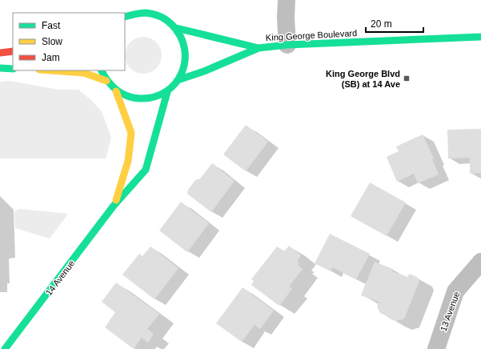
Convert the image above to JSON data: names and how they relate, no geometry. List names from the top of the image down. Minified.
{"streets":{"main road":["King George Boulevard","14 Avenue"],"street":["13 Avenue"]},"places":{"transit":["King George Blvd (SB) at 14 Ave"]},"legend":["Fast","Slow","Jam"],"scale_bar":"20 m"}
